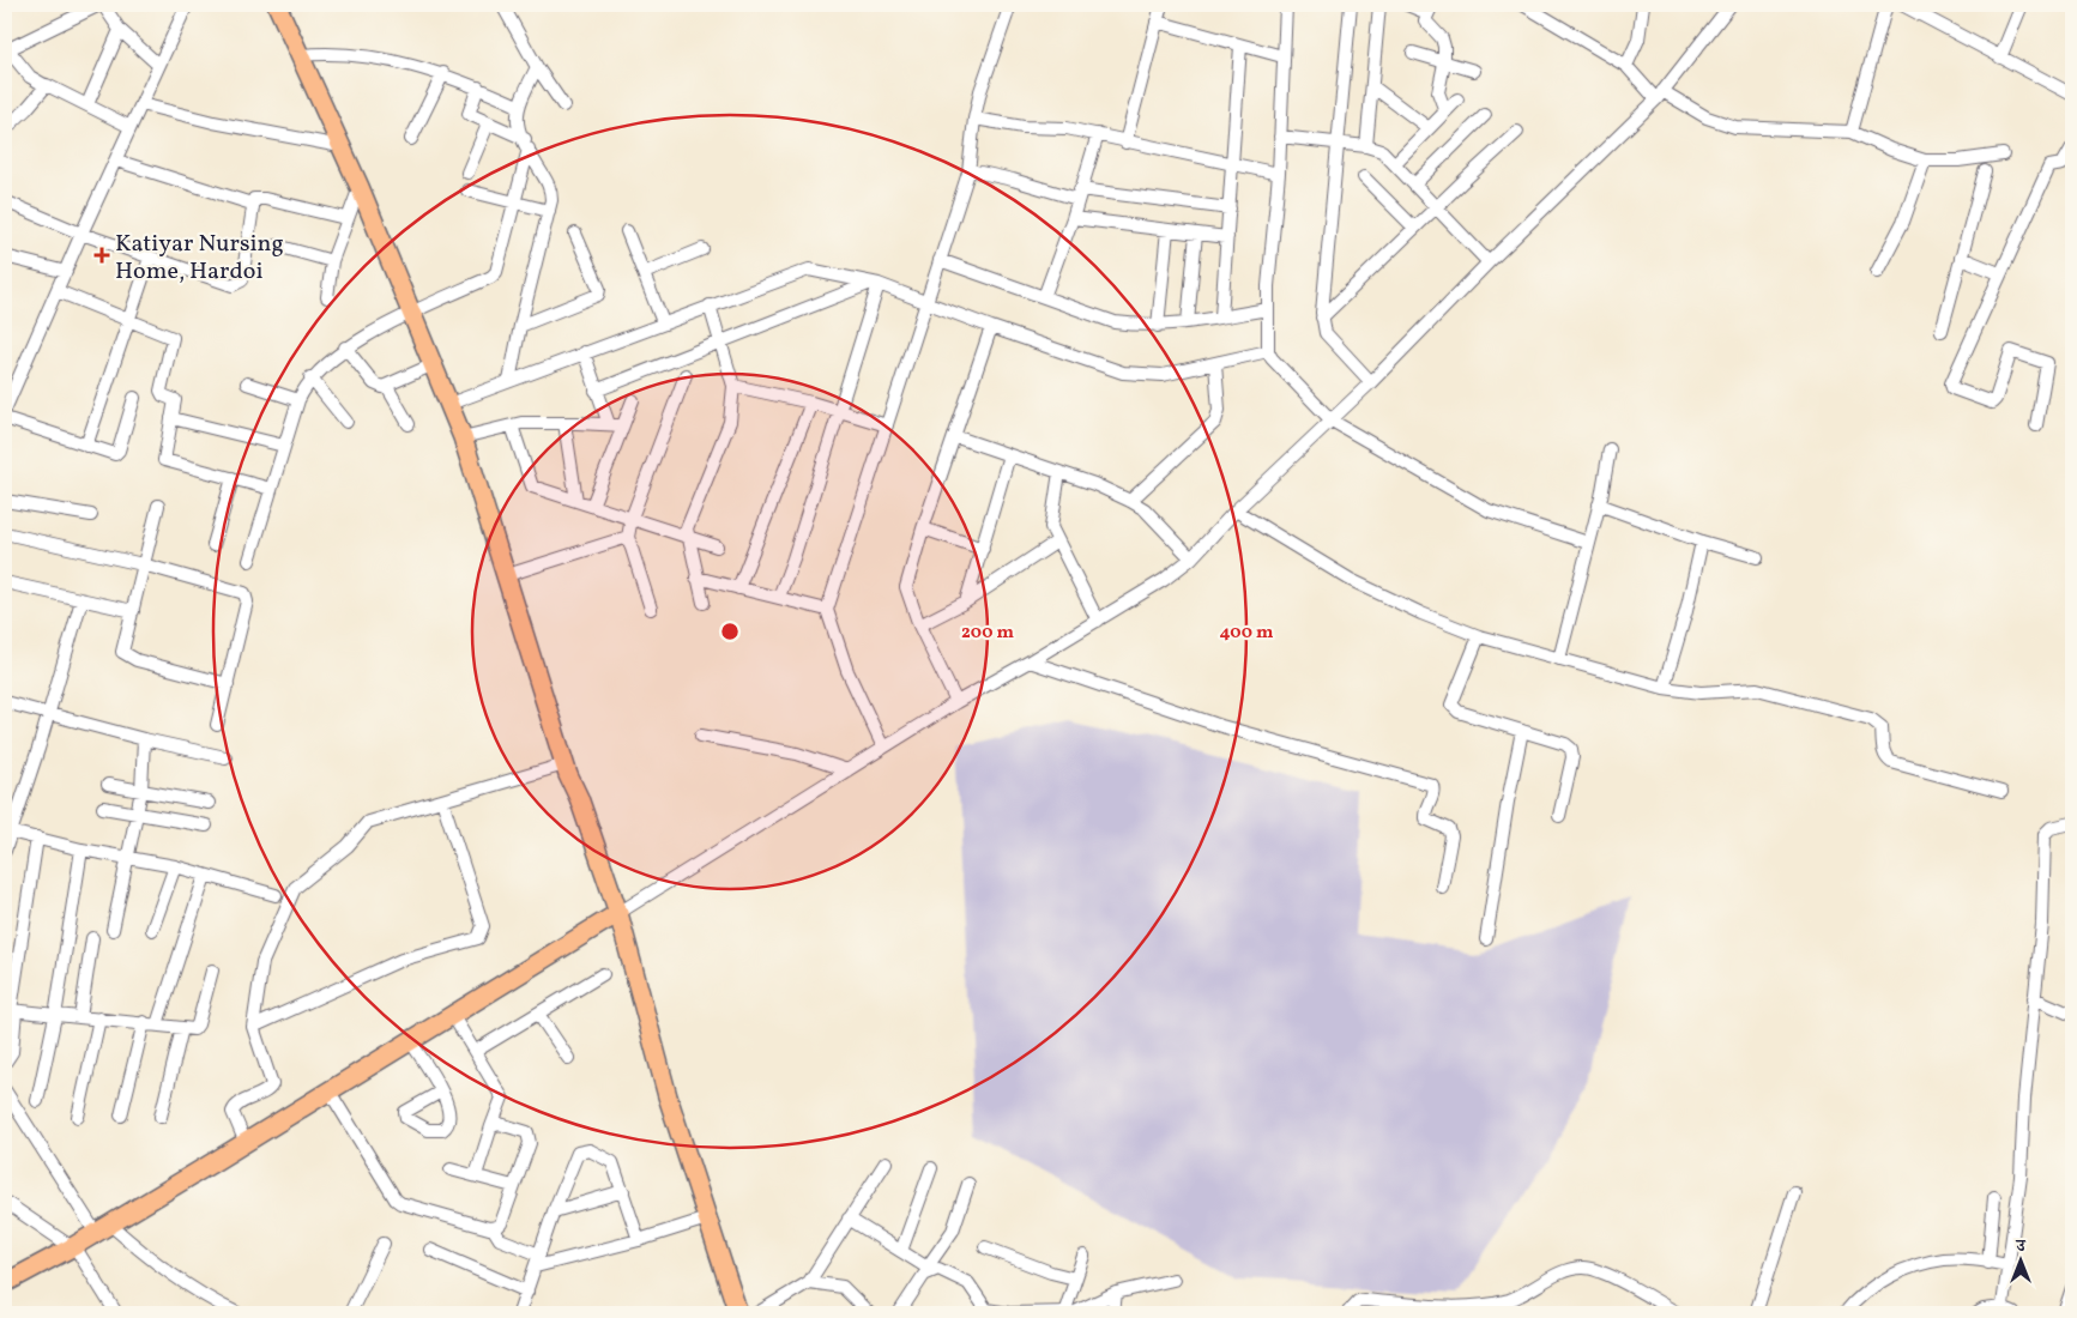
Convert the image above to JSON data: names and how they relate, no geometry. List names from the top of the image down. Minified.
{"places":{"health":["Katiyar Nursing Home, Hardoi"]},"north":"top","rings":["200 m","400 m"]}
